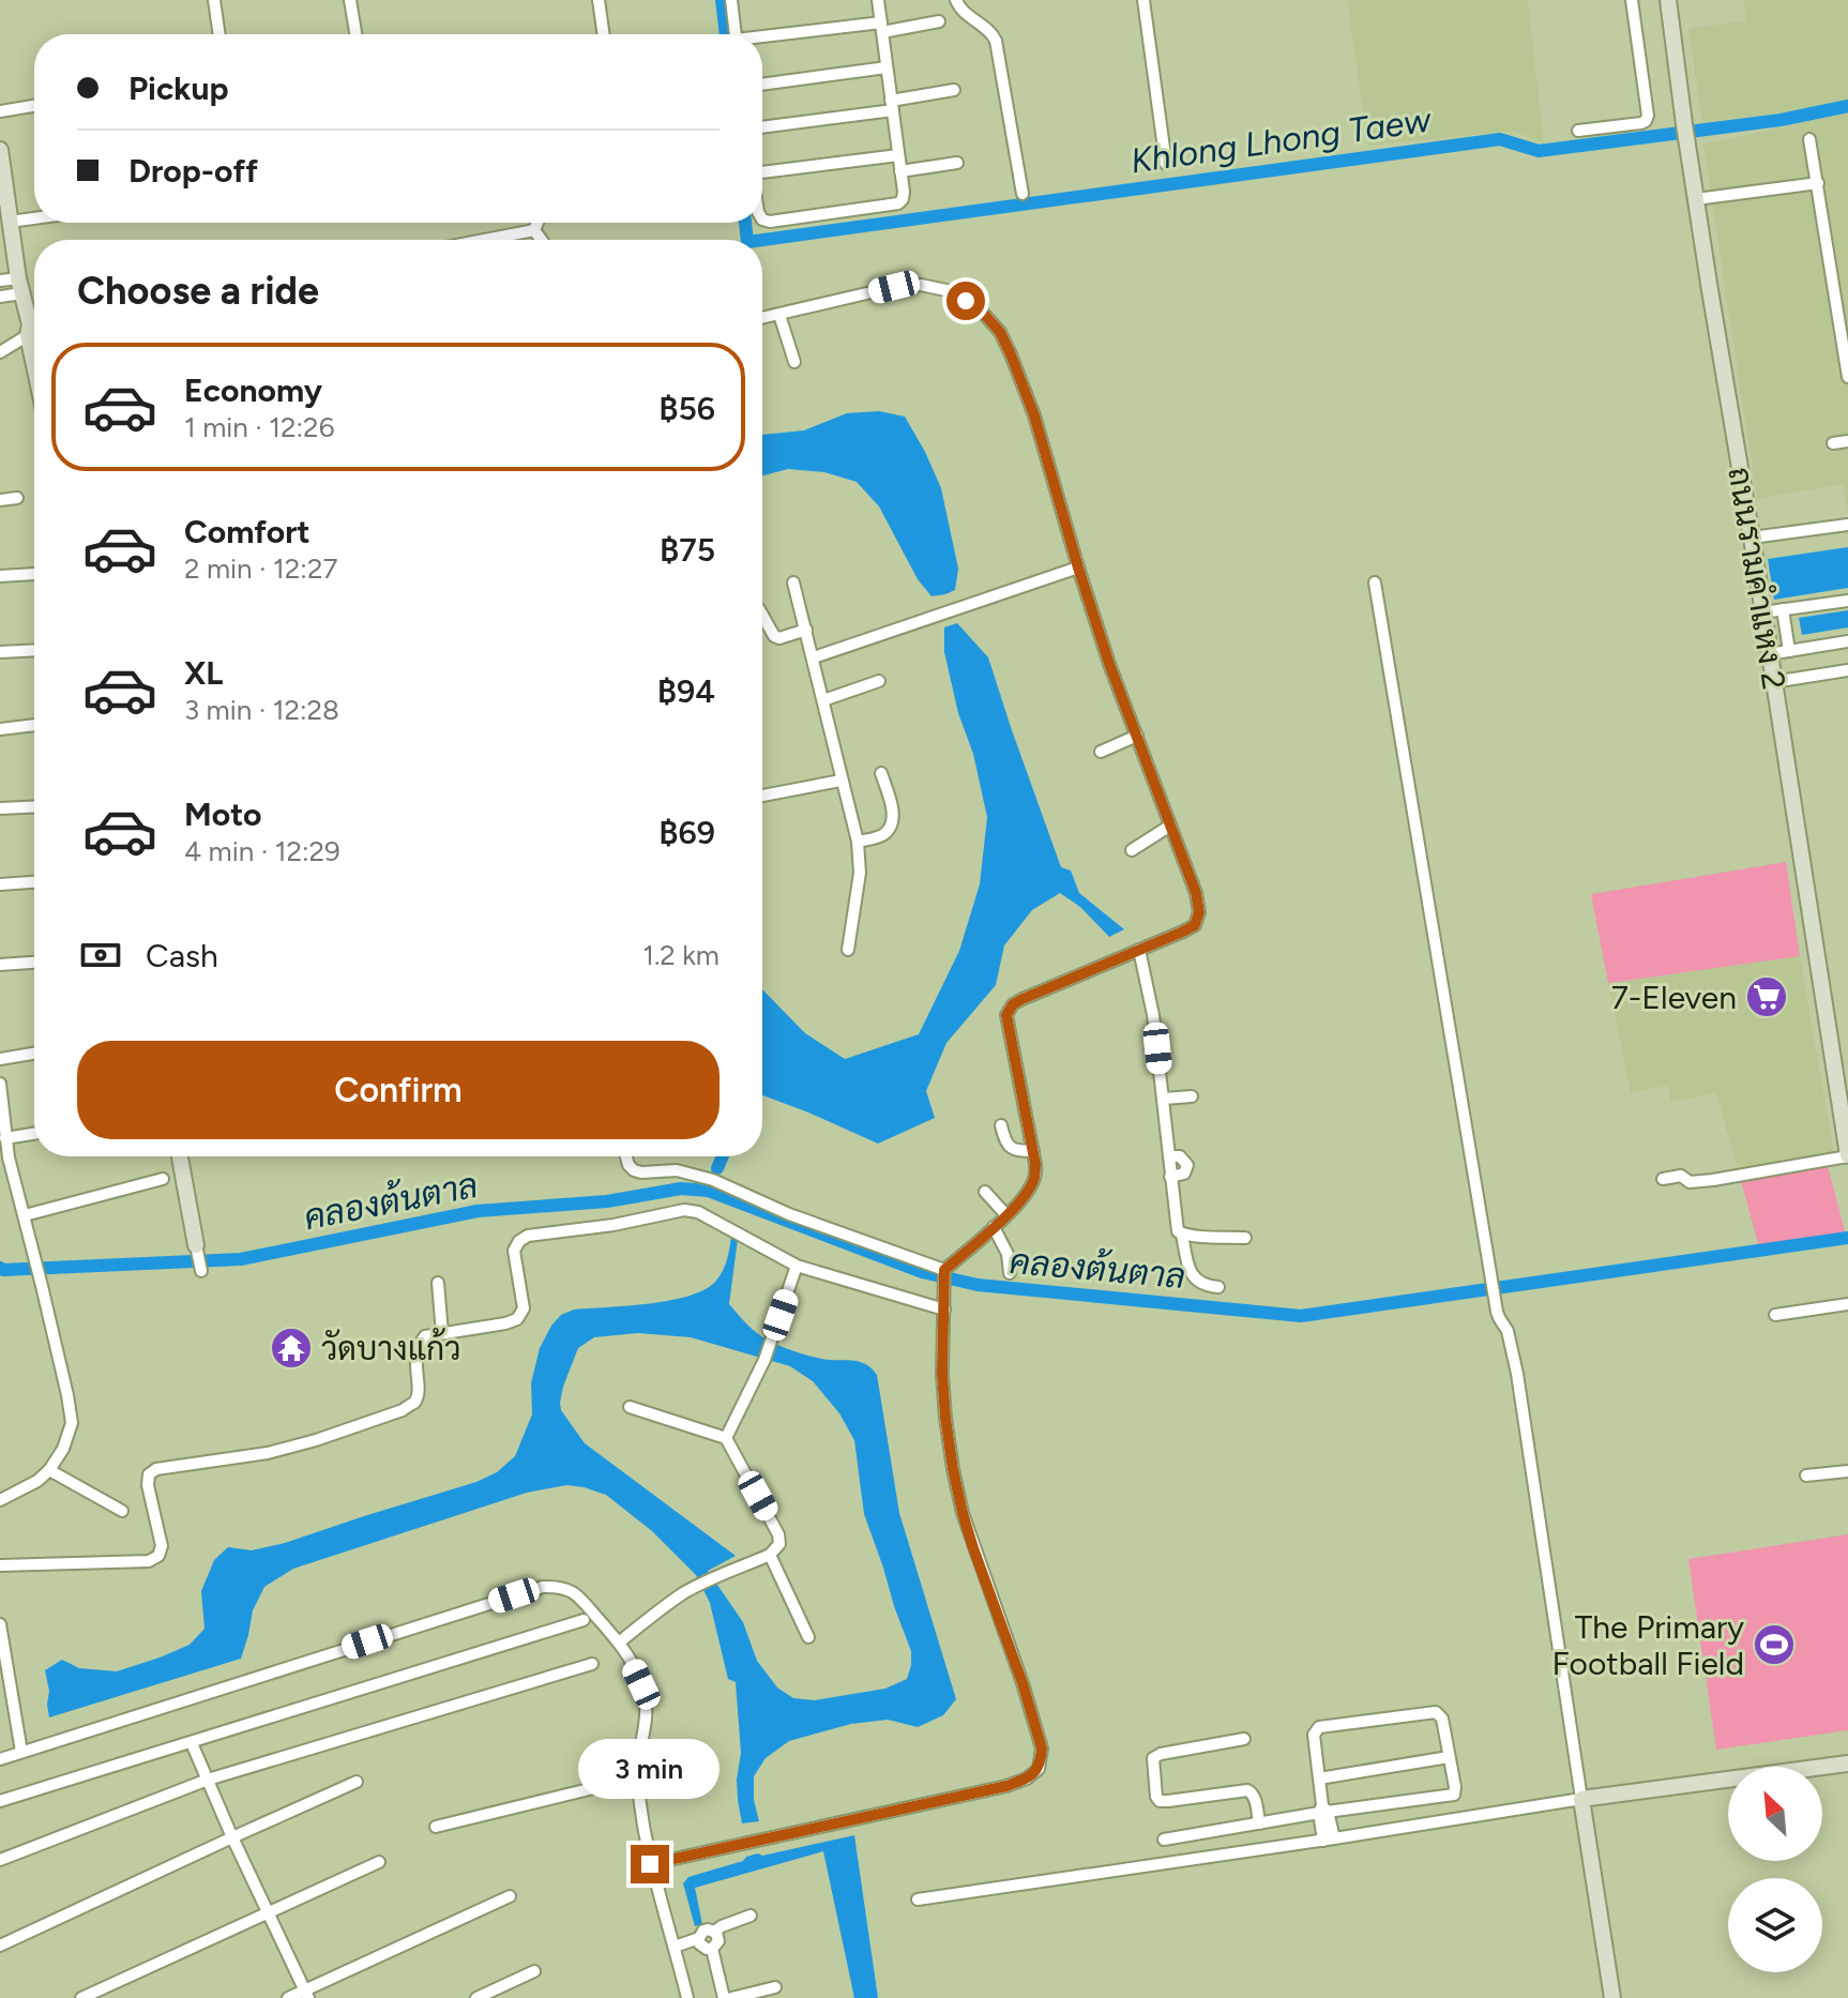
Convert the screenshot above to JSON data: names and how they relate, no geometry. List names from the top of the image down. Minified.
{"streets":{"main road":["ถนนรามคำแหง 2"]},"water":["Khlong Lhong Taew","คลองต้นตาล"],"places":{"supermarket":["7-Eleven"],"temple":["วัดบางแก้ว"],"sports":["The Primary Football Field"]},"north":"top left","page":{"banner":["Pickup","Drop-off"],"heading":"Choose a ride","list":[{"name":"Economy","note":"1 min · 12:26","value":"฿56"},{"name":"Comfort","note":"2 min · 12:27","value":"฿75"},{"name":"XL","note":"3 min · 12:28","value":"฿94"},{"name":"Moto","note":"4 min · 12:29","value":"฿69"}],"pay":["Cash","1.2 km"],"buttons":"Confirm","bubble":"3 min"}}
